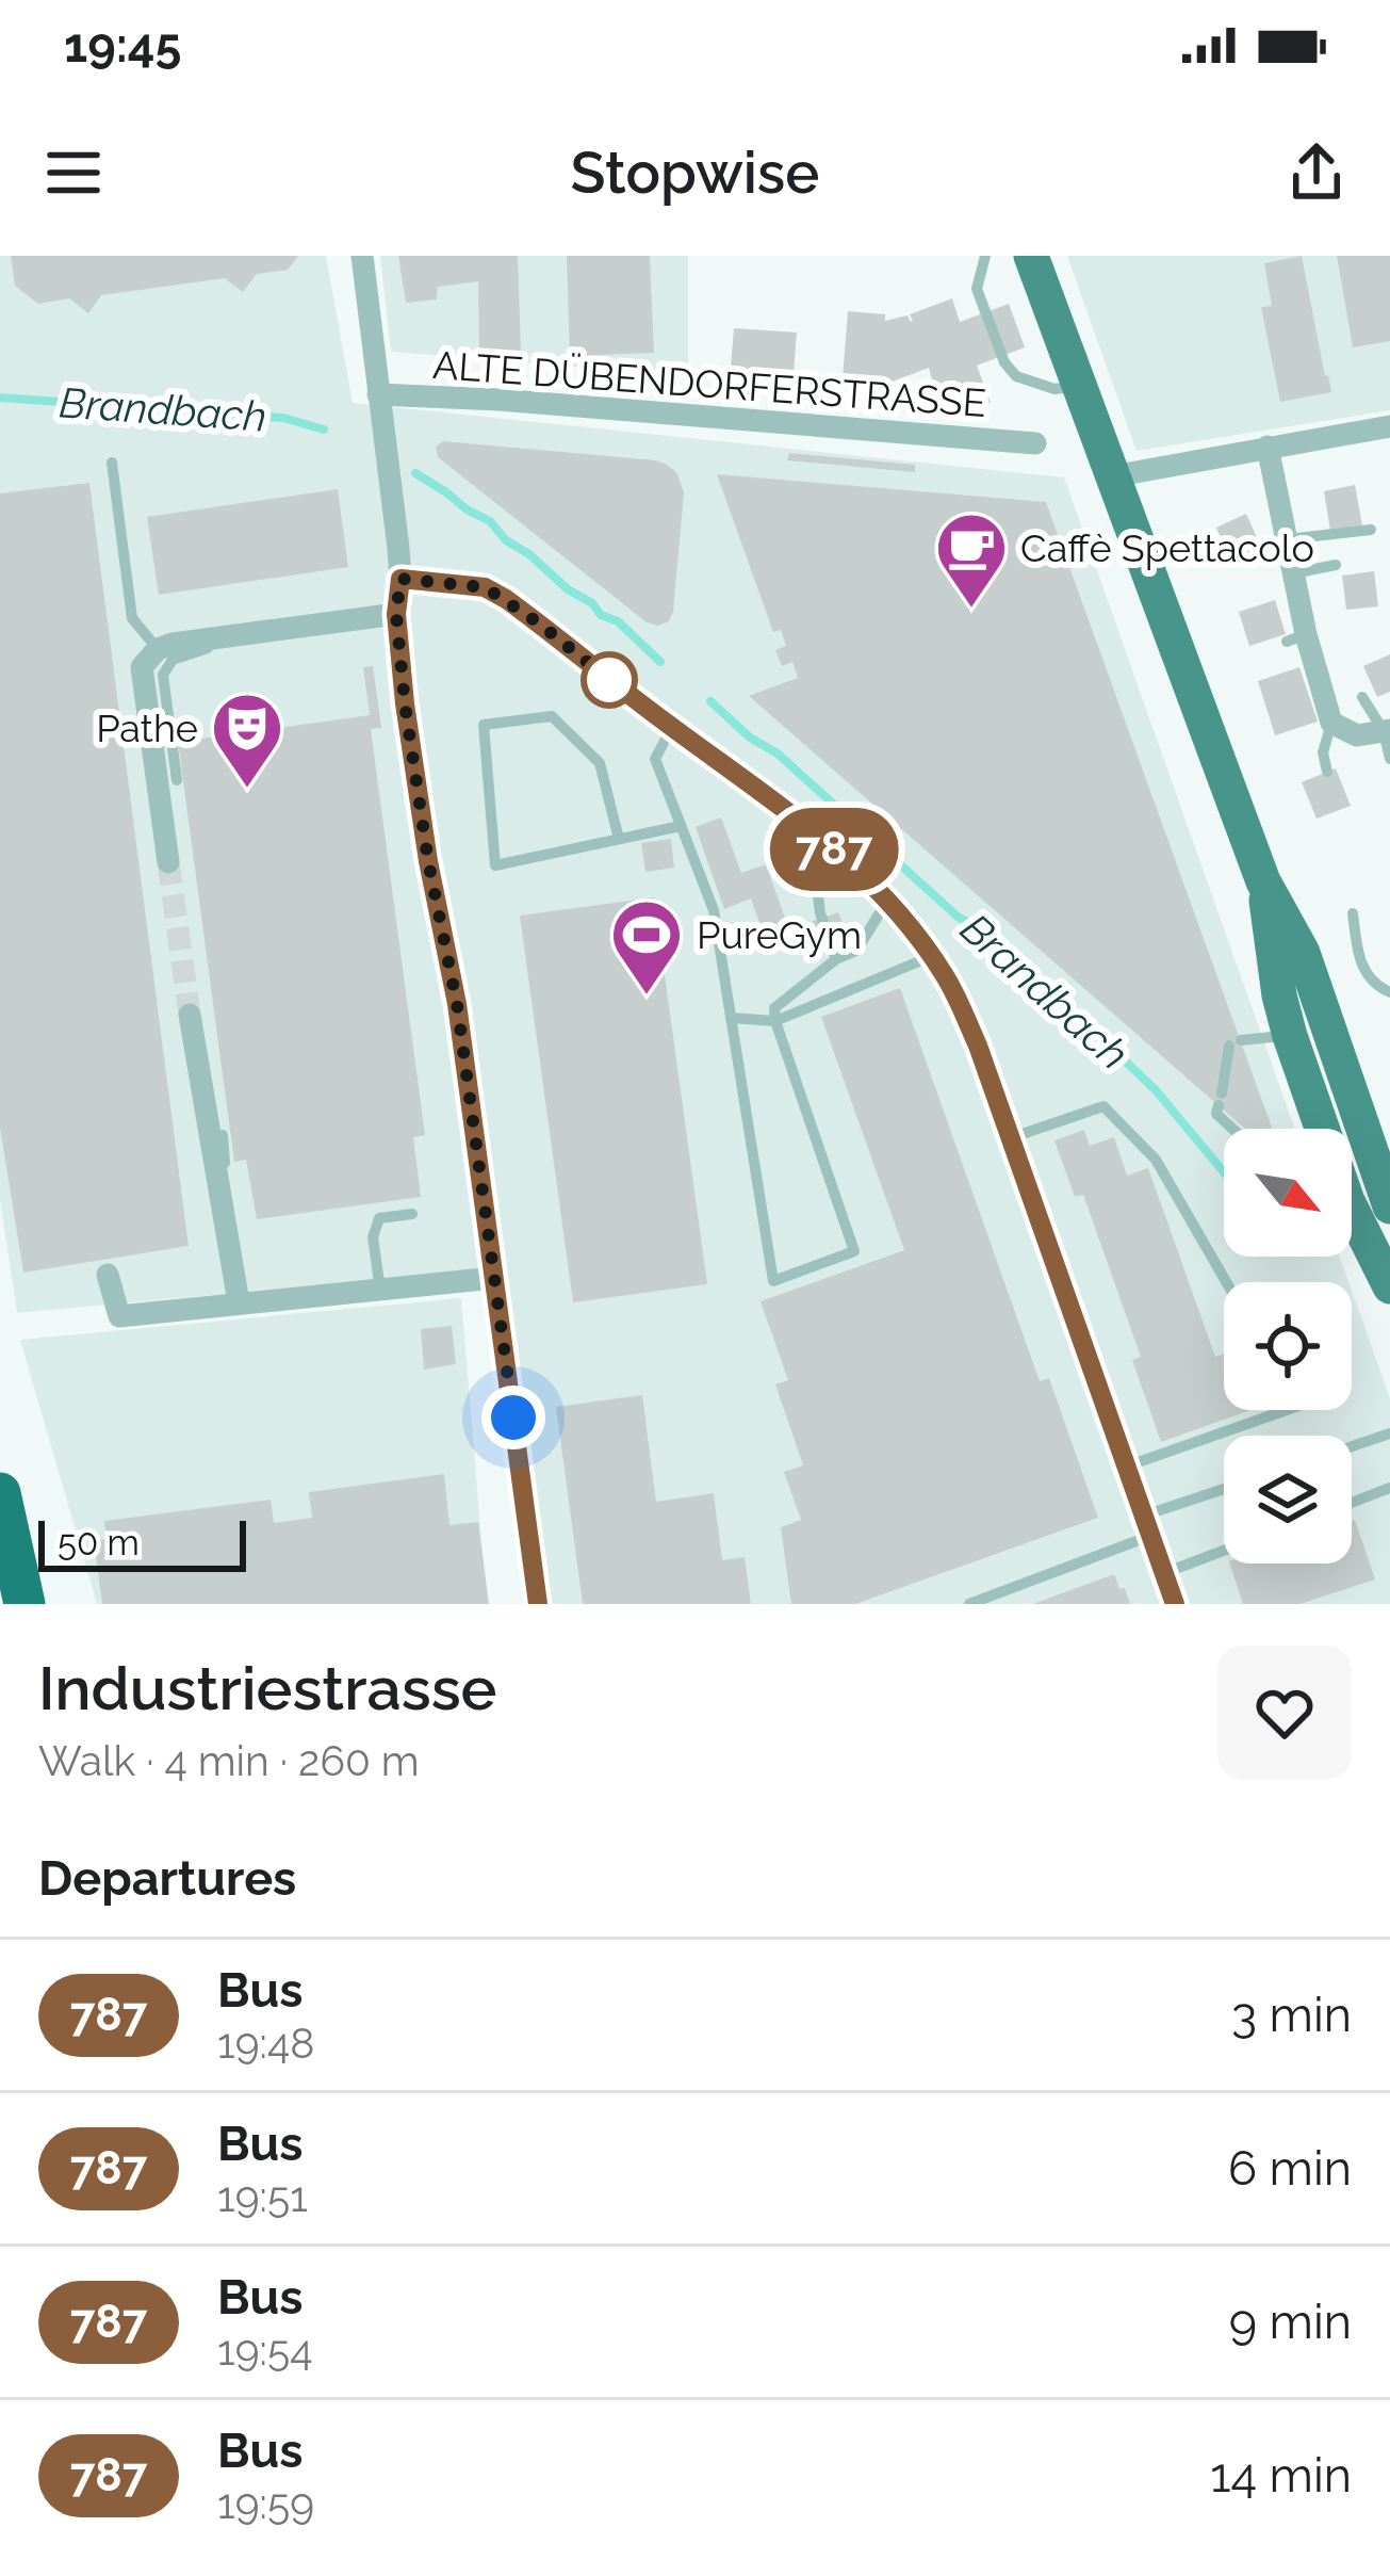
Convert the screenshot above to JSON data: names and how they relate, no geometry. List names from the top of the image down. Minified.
{"streets":{"street":["ALTE DÜBENDORFERSTRASSE"]},"water":["Brandbach"],"places":{"cafe":["Caffè Spettacolo"],"theatre":["Pathe"],"sports":["PureGym"]},"lines":["bus line 787"],"scale_bar":"50 m","north":"bottom right","page":{"status":"19:45","header":"Stopwise","on_map":"787","scale":"50 m","heading":[["Industriestrasse","Walk · 4 min · 260 m"],"Departures"],"list":[{"mark":"787","name":"Bus","note":"19:48","value":"3 min"},{"mark":"787","name":"Bus","note":"19:51","value":"6 min"},{"mark":"787","name":"Bus","note":"19:54","value":"9 min"},{"mark":"787","name":"Bus","note":"19:59","value":"14 min"}]}}
